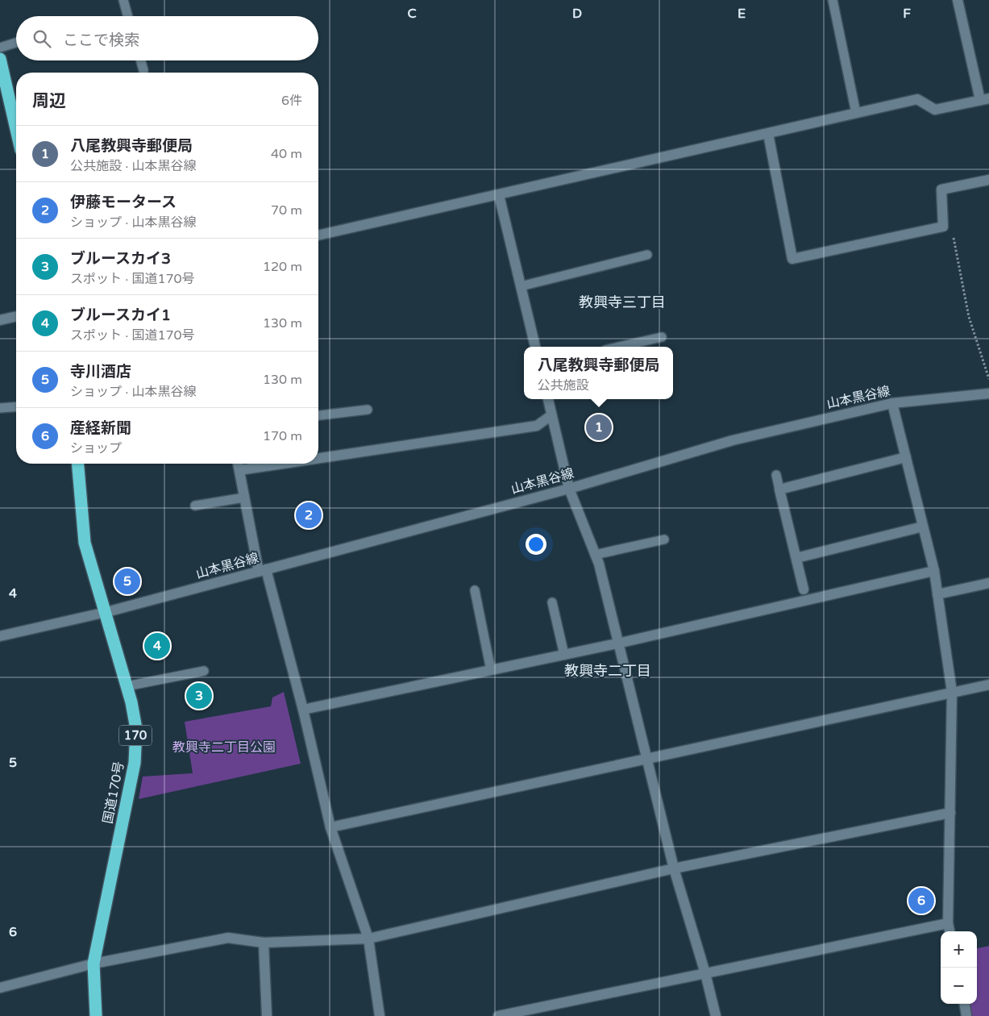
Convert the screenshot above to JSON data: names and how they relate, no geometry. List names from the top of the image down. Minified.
{"streets":{"highway":["170","国道170号"],"street":["山本黒谷線"]},"crossings":[["山本黒谷線","国道170号"]],"districts":["教興寺三丁目","教興寺二丁目"],"parks":["教興寺二丁目公園"],"page":{"search":"ここで検索","heading":["周辺","6件"],"list":[{"mark":"1","name":"八尾教興寺郵便局","note":"公共施設 · 山本黒谷線","value":"40 m"},{"mark":"2","name":"伊藤モータース","note":"ショップ · 山本黒谷線","value":"70 m"},{"mark":"3","name":"ブルースカイ3","note":"スポット · 国道170号","value":"120 m"},{"mark":"4","name":"ブルースカイ1","note":"スポット · 国道170号","value":"130 m"},{"mark":"5","name":"寺川酒店","note":"ショップ · 山本黒谷線","value":"130 m"},{"mark":"6","name":"産経新聞","note":"ショップ","value":"170 m"}],"popup":["八尾教興寺郵便局","公共施設"],"pins":["1","2","5","4","3","6"],"map_buttons":["+","−"]},"grid":{"columns":["C","D","E","F"],"rows":["4","5","6"]}}
